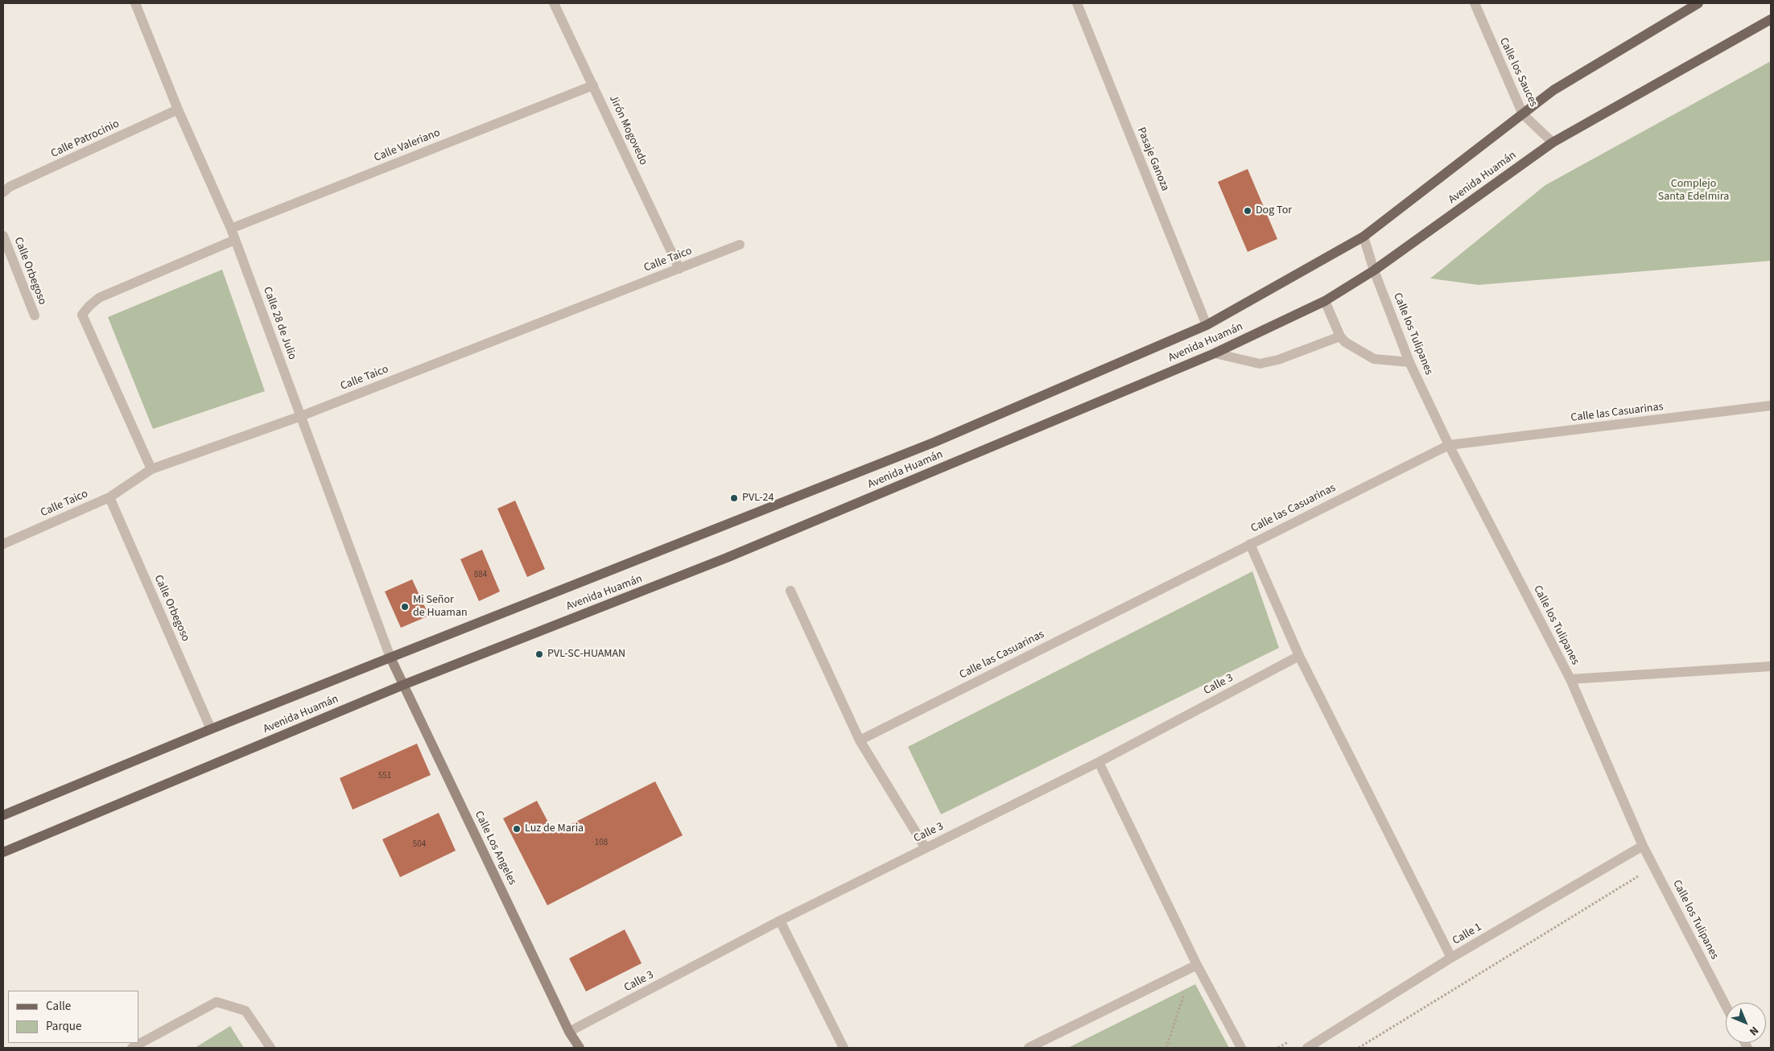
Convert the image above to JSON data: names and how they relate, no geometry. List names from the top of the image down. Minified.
{"streets":{"main road":["Avenida Huamán"],"street":["Calle los Sauces","Jirón Mogovedo","Calle Patrocinio","Calle Valeriano","Pasaje Ganoza","Calle Taico","Calle Orbegoso","Calle 28 de Julio","Calle los Tulipanes","Calle las Casuarinas","Calle 3","Calle Los Angeles","Calle 1"]},"crossings":[["Calle los Sauces","Avenida Huamán"],["Jirón Mogovedo","Calle Valeriano"],["Jirón Mogovedo","Calle Taico"],["Calle Patrocinio","Calle 28 de Julio"],["Calle Valeriano","Calle 28 de Julio"],["Pasaje Ganoza","Avenida Huamán"],["Avenida Huamán","Calle Orbegoso"],["Avenida Huamán","Calle 28 de Julio"],["Avenida Huamán","Calle los Tulipanes"],["Avenida Huamán","Calle Los Angeles"],["Calle Taico","Calle Orbegoso"],["Calle Taico","Calle 28 de Julio"],["Calle 28 de Julio","Calle Los Angeles"],["Calle los Tulipanes","Calle las Casuarinas"],["Calle los Tulipanes","Calle 1"],["Calle 3","Calle Los Angeles"]],"parks":["Complejo Santa Edelmira"],"places":["Dog Tor","PVL-24","Mi Señor de Huaman","PVL-SC-HUAMAN","Luz de Maria"],"house_numbers":["884","551","108","504"],"legend":["Calle","Parque"],"north":"bottom right"}
